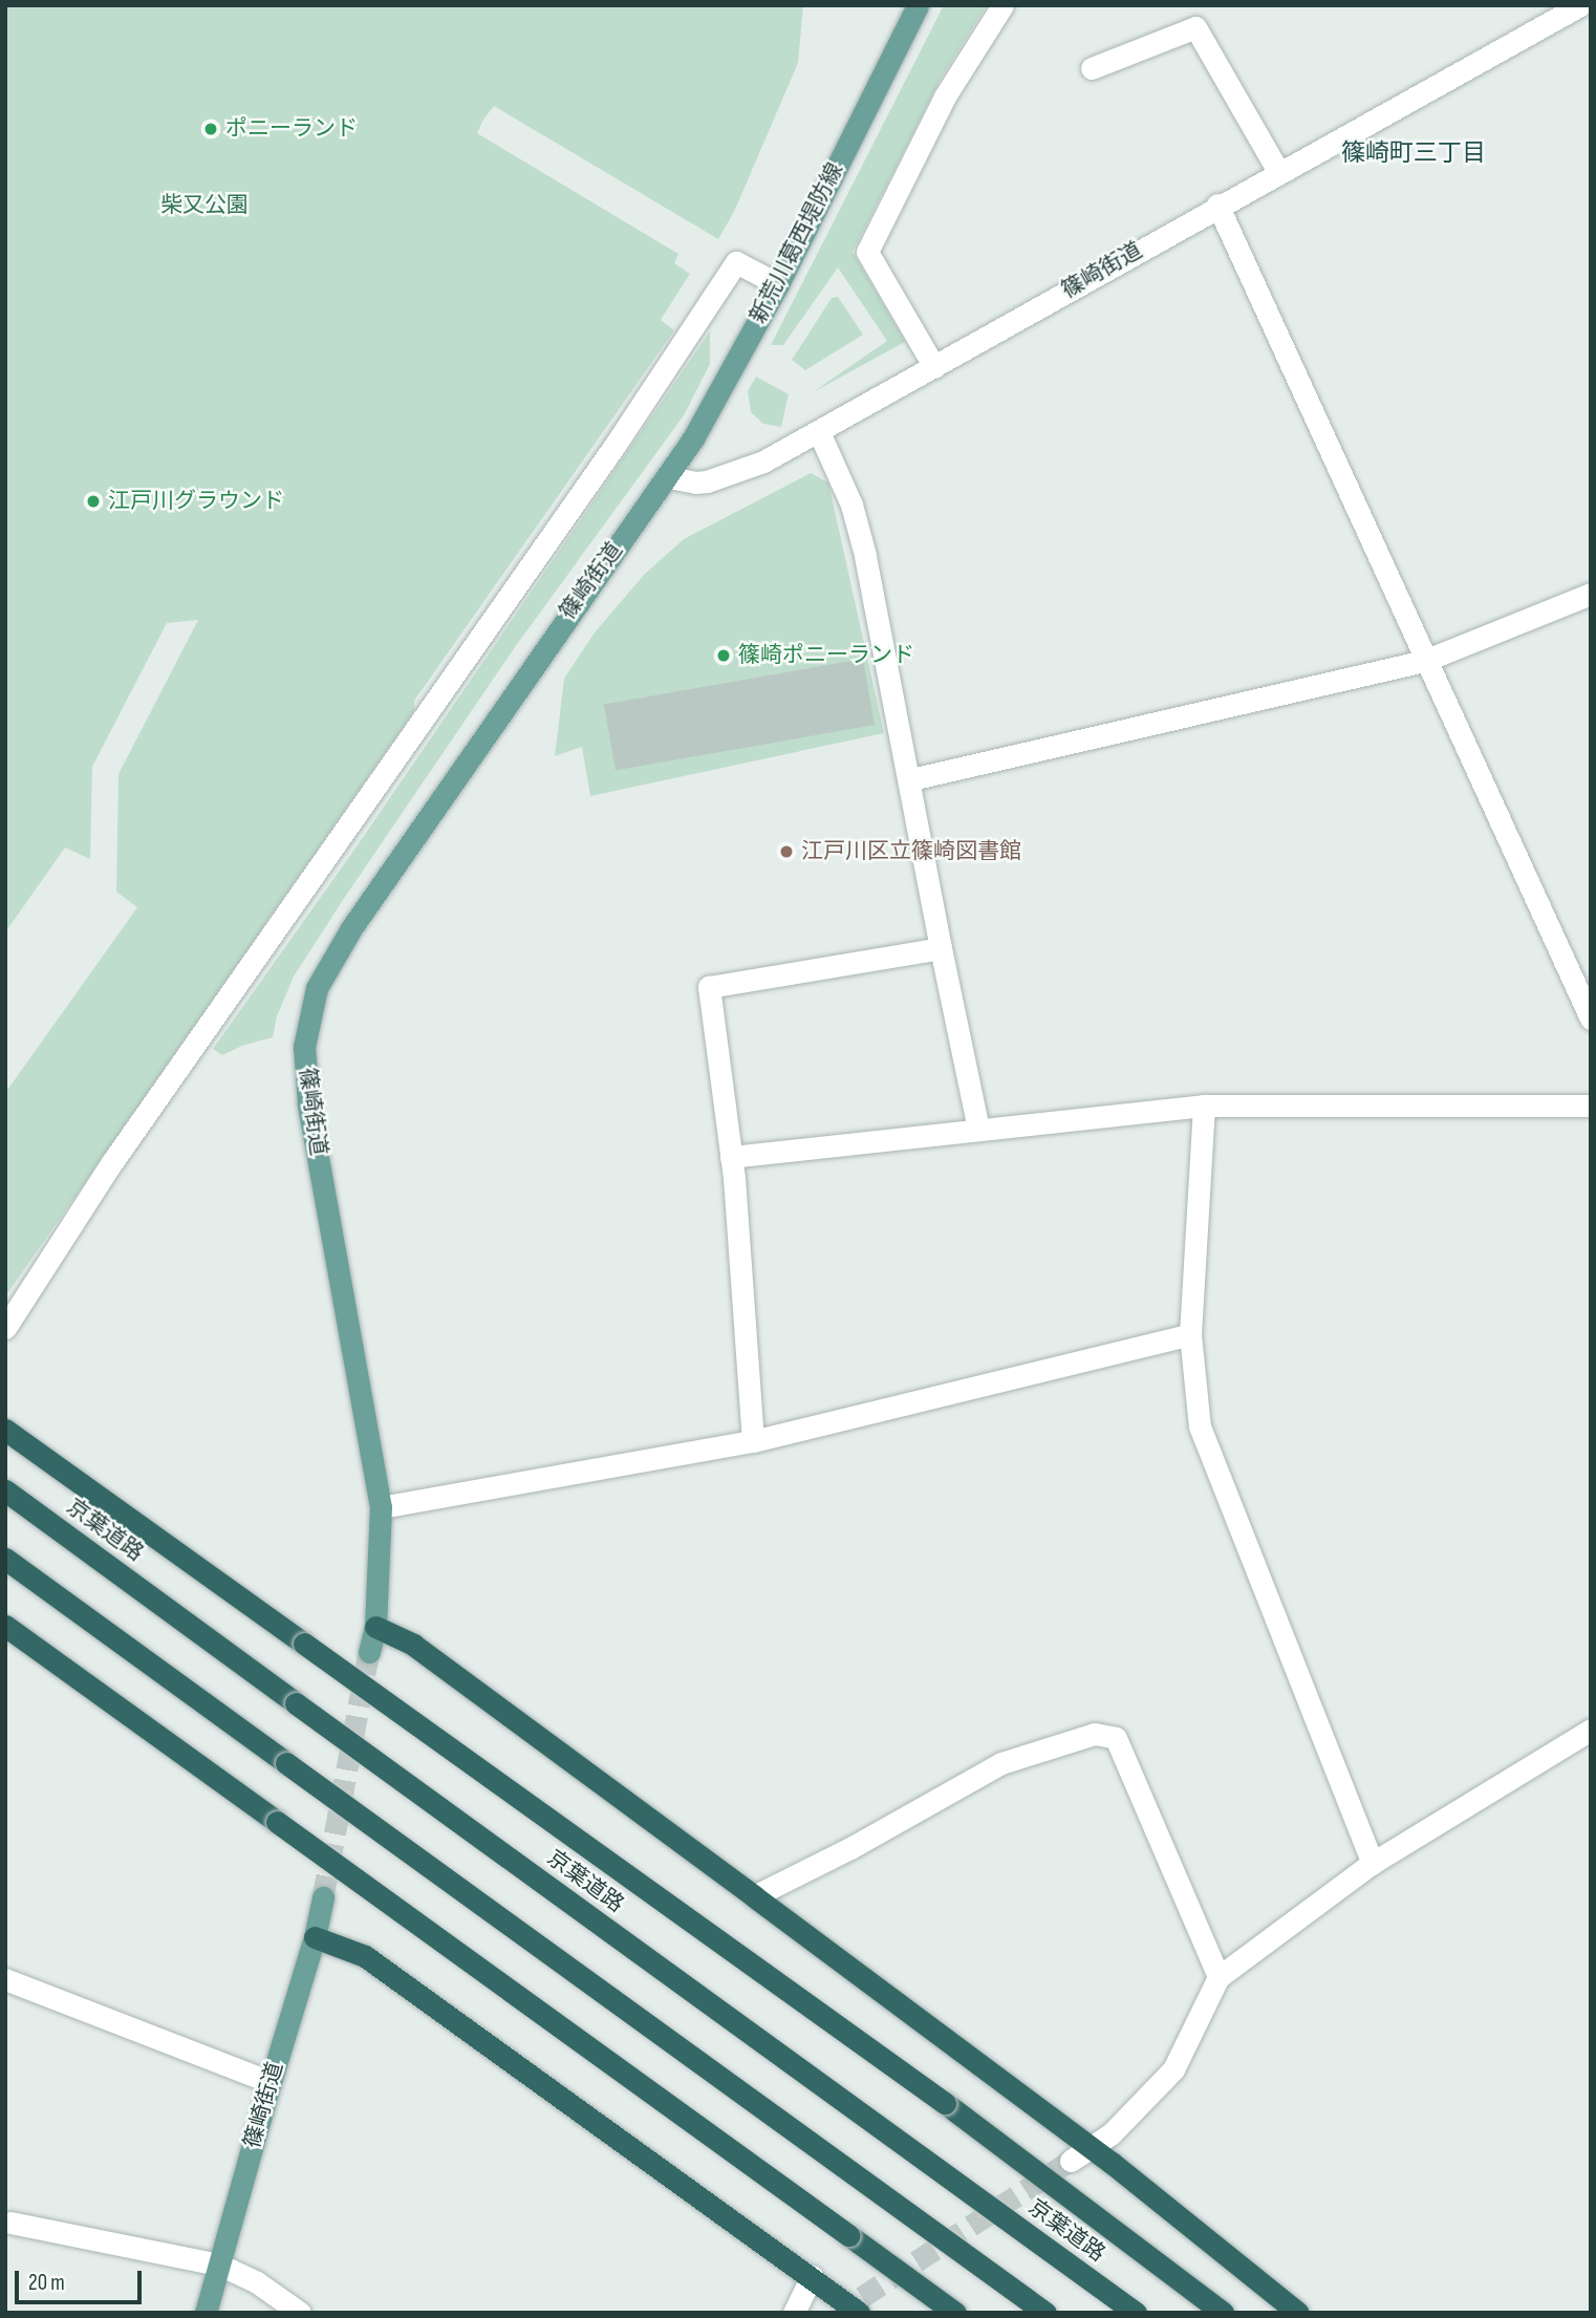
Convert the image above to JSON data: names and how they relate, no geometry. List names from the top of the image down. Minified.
{"streets":{"highway":["京葉道路"],"main road":["新荒川葛西堤防線","篠崎街道"]},"crossings":[["新荒川葛西堤防線","篠崎街道"]],"districts":["篠崎町三丁目"],"parks":["柴又公園"],"places":["ポニーランド","江戸川グラウンド","篠崎ポニーランド","江戸川区立篠崎図書館"],"scale_bar":"20 m"}
